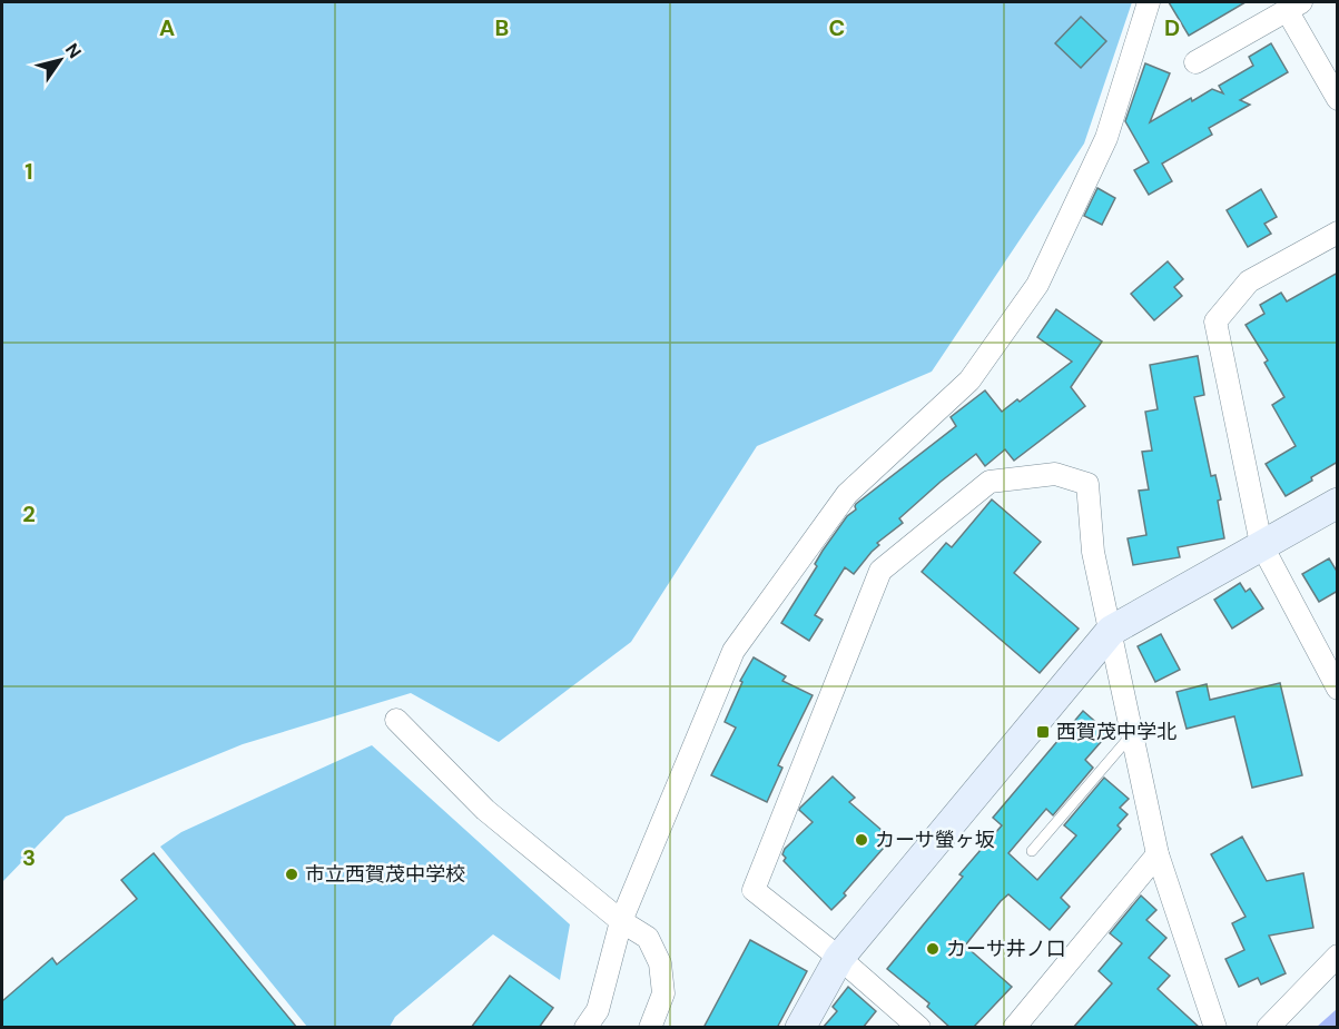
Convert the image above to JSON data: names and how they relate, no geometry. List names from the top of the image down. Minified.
{"places":{"transit":["西賀茂中学北"],"other":["カーサ螢ヶ坂","市立西賀茂中学校","カーサ井ノ口"]},"north":"top right","grid":{"columns":["A","B","C","D"],"rows":["1","2","3"]}}
